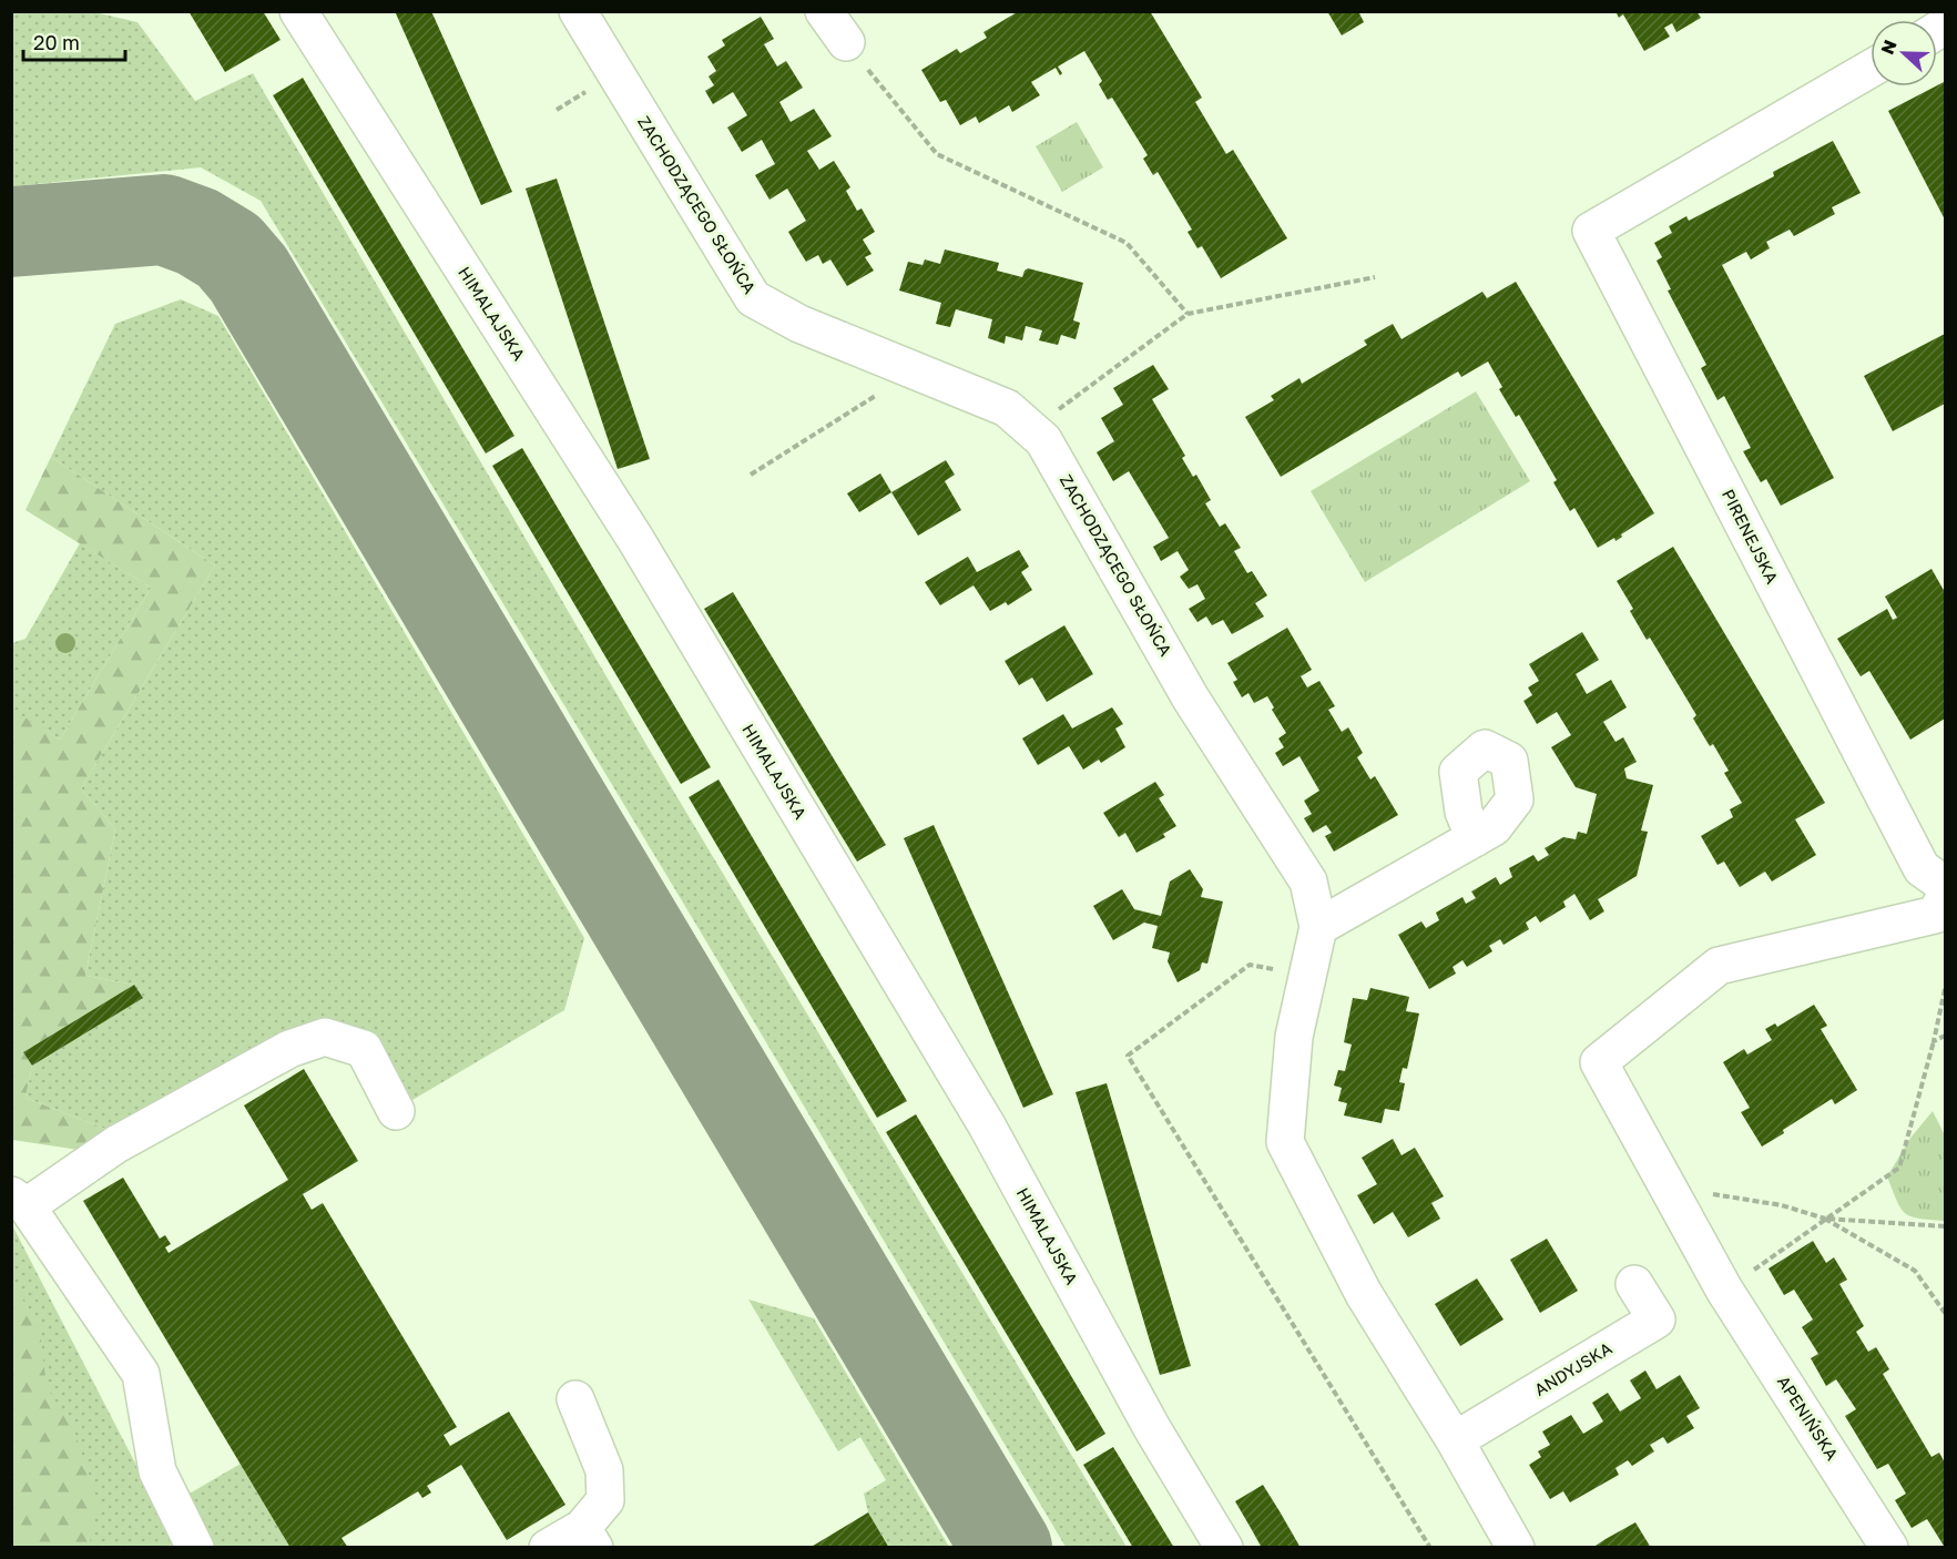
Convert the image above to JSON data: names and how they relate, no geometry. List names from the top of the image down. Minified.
{"streets":{"street":["ZACHODZĄCEGO SŁOŃCA","HIMALAJSKA","PIRENEJSKA","ANDYJSKA","APENIŃSKA"]},"crossings":[["ZACHODZĄCEGO SŁOŃCA","ANDYJSKA"]],"scale_bar":"20 m","north":"left"}
